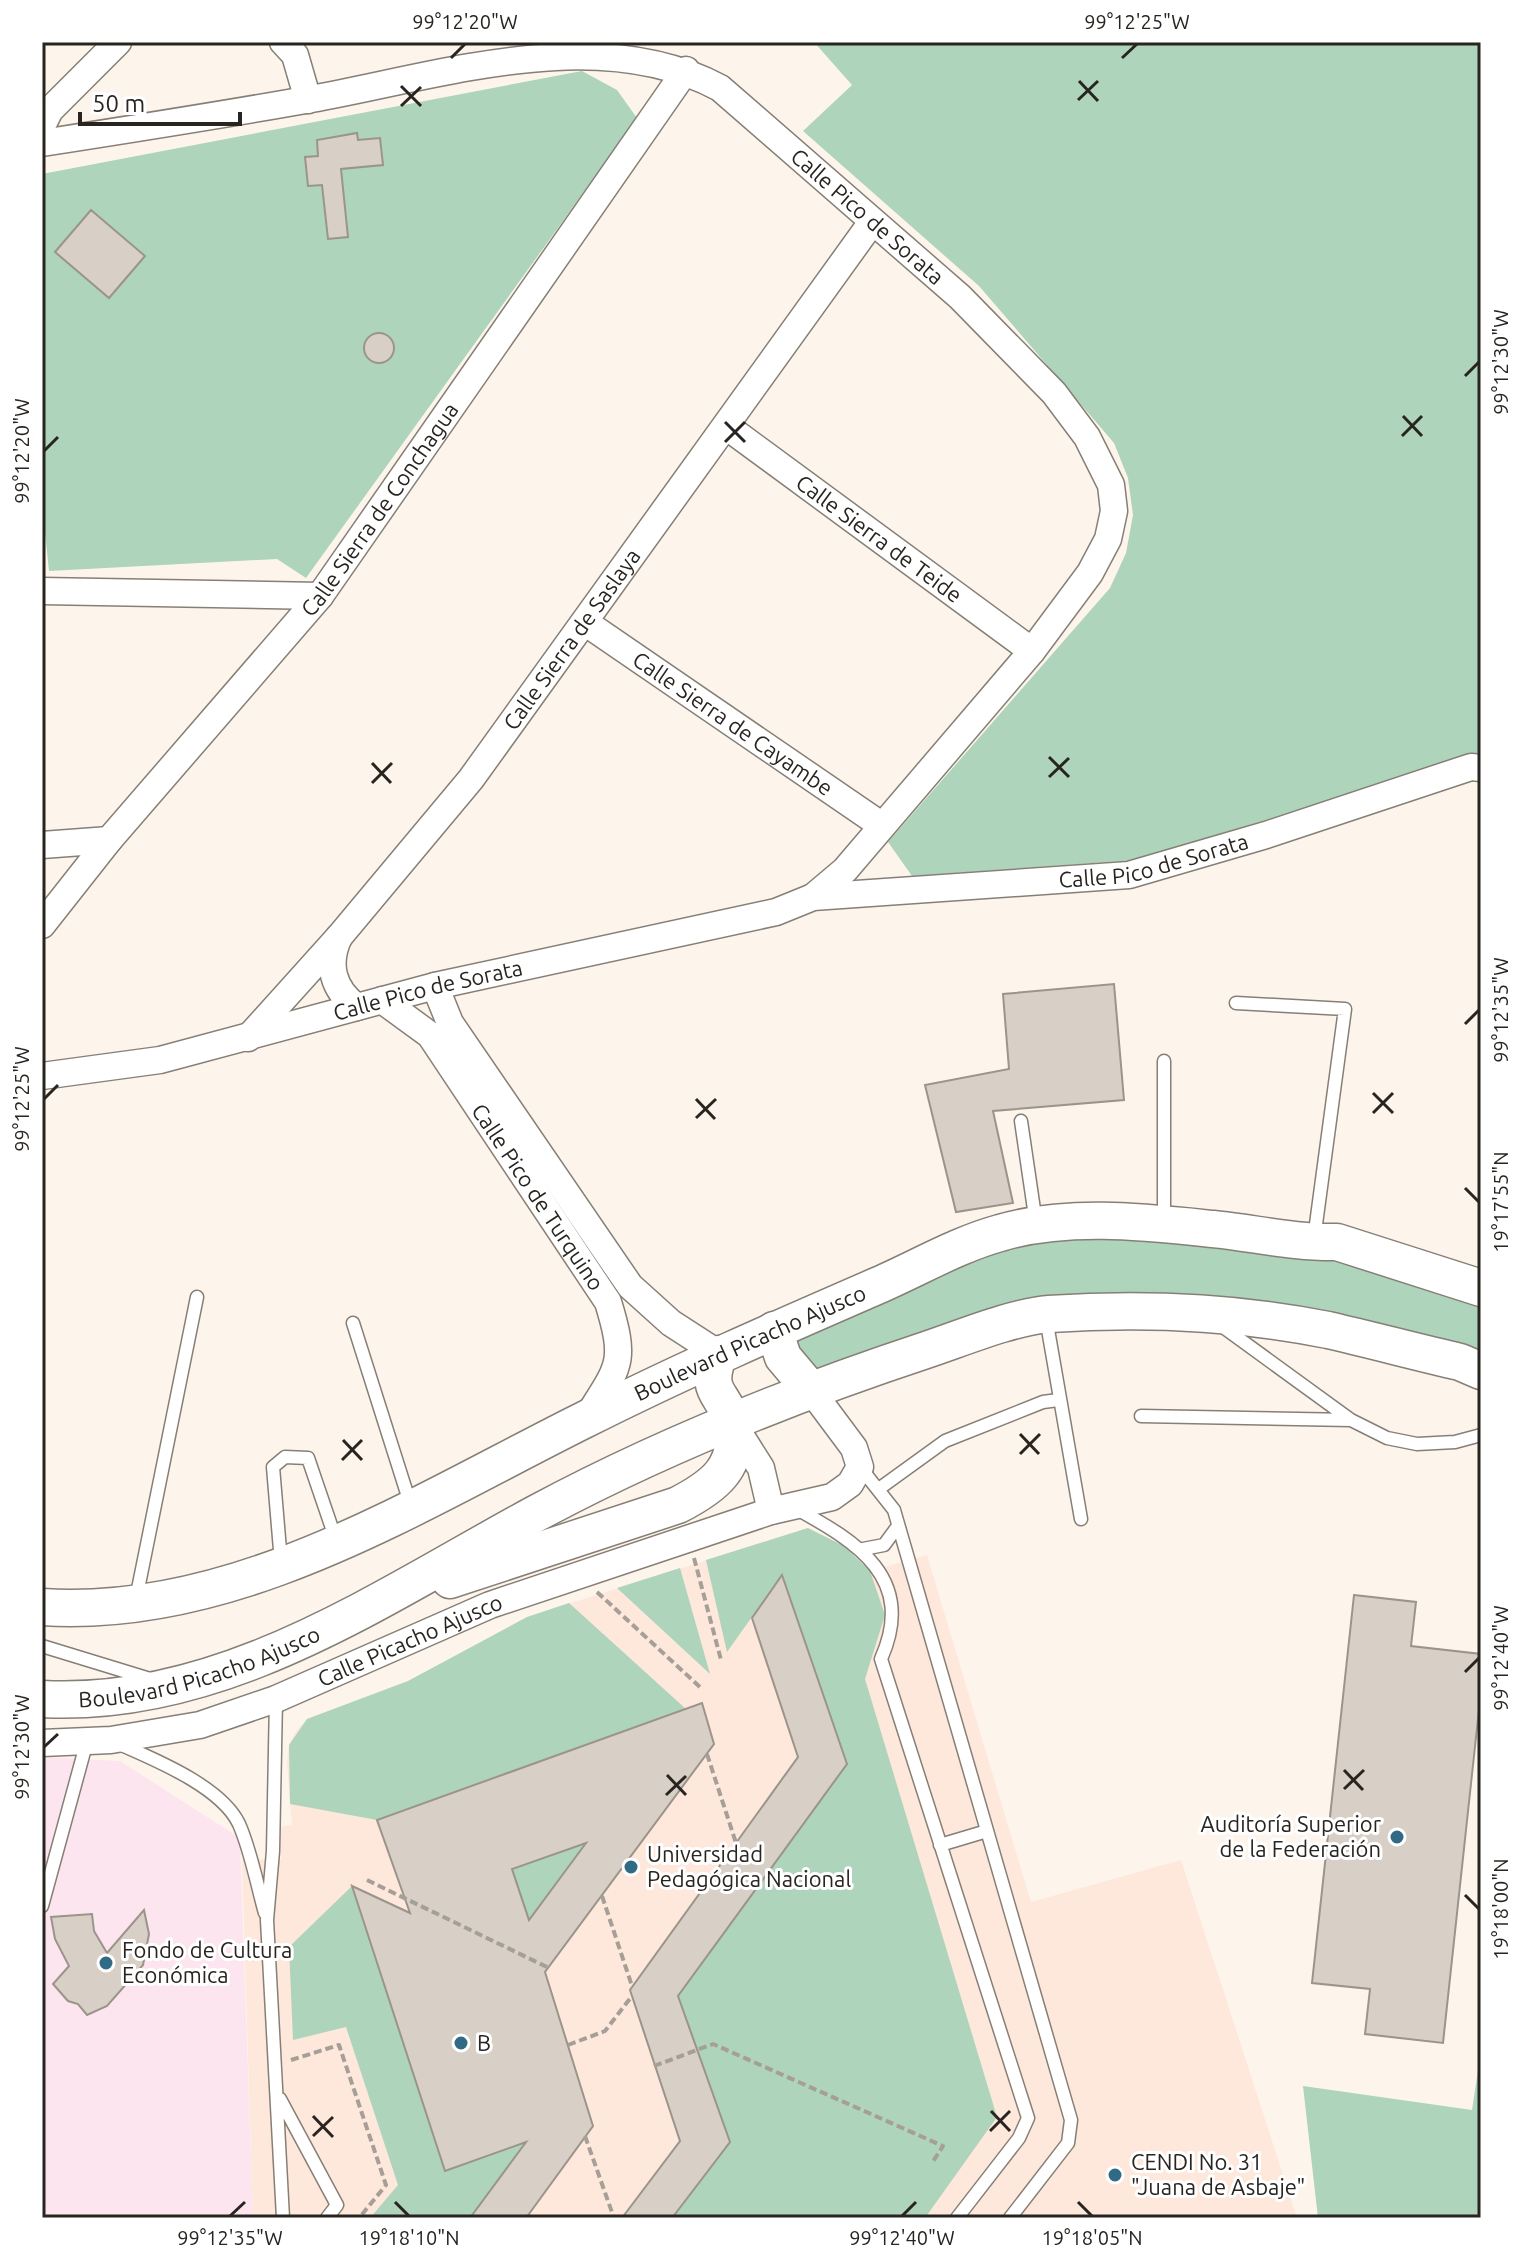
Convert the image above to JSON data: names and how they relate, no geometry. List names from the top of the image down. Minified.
{"streets":{"main road":["Boulevard Picacho Ajusco"],"street":["Calle Pico de Sorata","Calle Sierra de Conchagua","Calle Sierra de Teide","Calle Sierra de Saslaya","Calle Sierra de Cayambe","Calle Pico de Turquino","Calle Picacho Ajusco"]},"crossings":[["Calle Pico de Sorata","Calle Sierra de Conchagua"],["Calle Pico de Sorata","Calle Sierra de Teide"],["Calle Pico de Sorata","Calle Sierra de Saslaya"],["Calle Pico de Sorata","Calle Sierra de Cayambe"],["Calle Pico de Sorata","Calle Pico de Turquino"],["Calle Sierra de Teide","Calle Sierra de Saslaya"],["Calle Sierra de Saslaya","Calle Sierra de Cayambe"],["Calle Pico de Turquino","Boulevard Picacho Ajusco"]],"places":["Auditoría Superior de la Federación","Universidad Pedagógica Nacional","Fondo de Cultura Económica","B","CENDI No. 31 \"Juana de Asbaje\""],"scale_bar":"50 m","coordinates":["99°12'20\"W","99°12'25\"W","99°12'30\"W","99°12'35\"W","19°17'55\"N","99°12'40\"W","19°18'00\"N","19°18'10\"N","19°18'05\"N"]}
